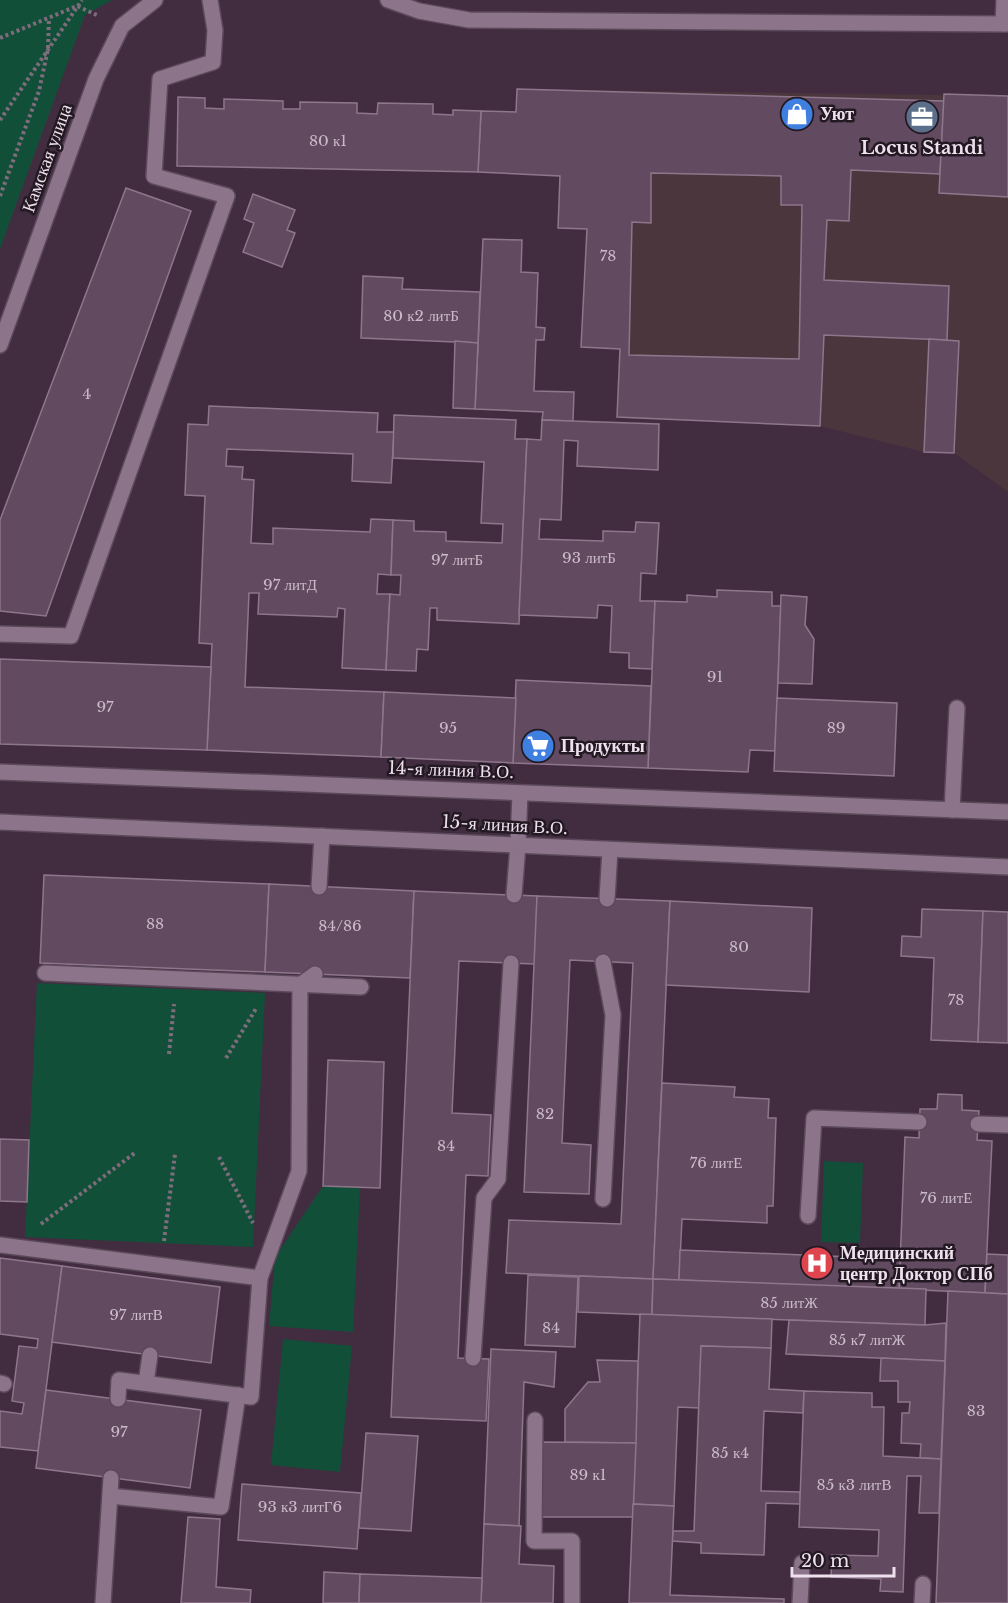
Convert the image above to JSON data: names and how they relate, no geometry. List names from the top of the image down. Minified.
{"streets":{"street":["Камская улица","14-я линия В.О.","15-я линия В.О."]},"places":{"shop":["Уют"],"office":["Locus Standi"],"supermarket":["Продукты"],"hospital":["Медицинский центр Доктор СПб"]},"house_numbers":["80 к1","78","80 к2 литБ","4","93 литБ","97 литБ","97 литД","91","97","95","89","88","84/86","80","78","82","84","76 литЕ","76 литЕ","85 литЖ","97 литВ","84","85 к7 литЖ","83","97","85 к4","89 к1","85 к3 литВ","93 к3 литГ6"],"scale_bar":"20 m"}
